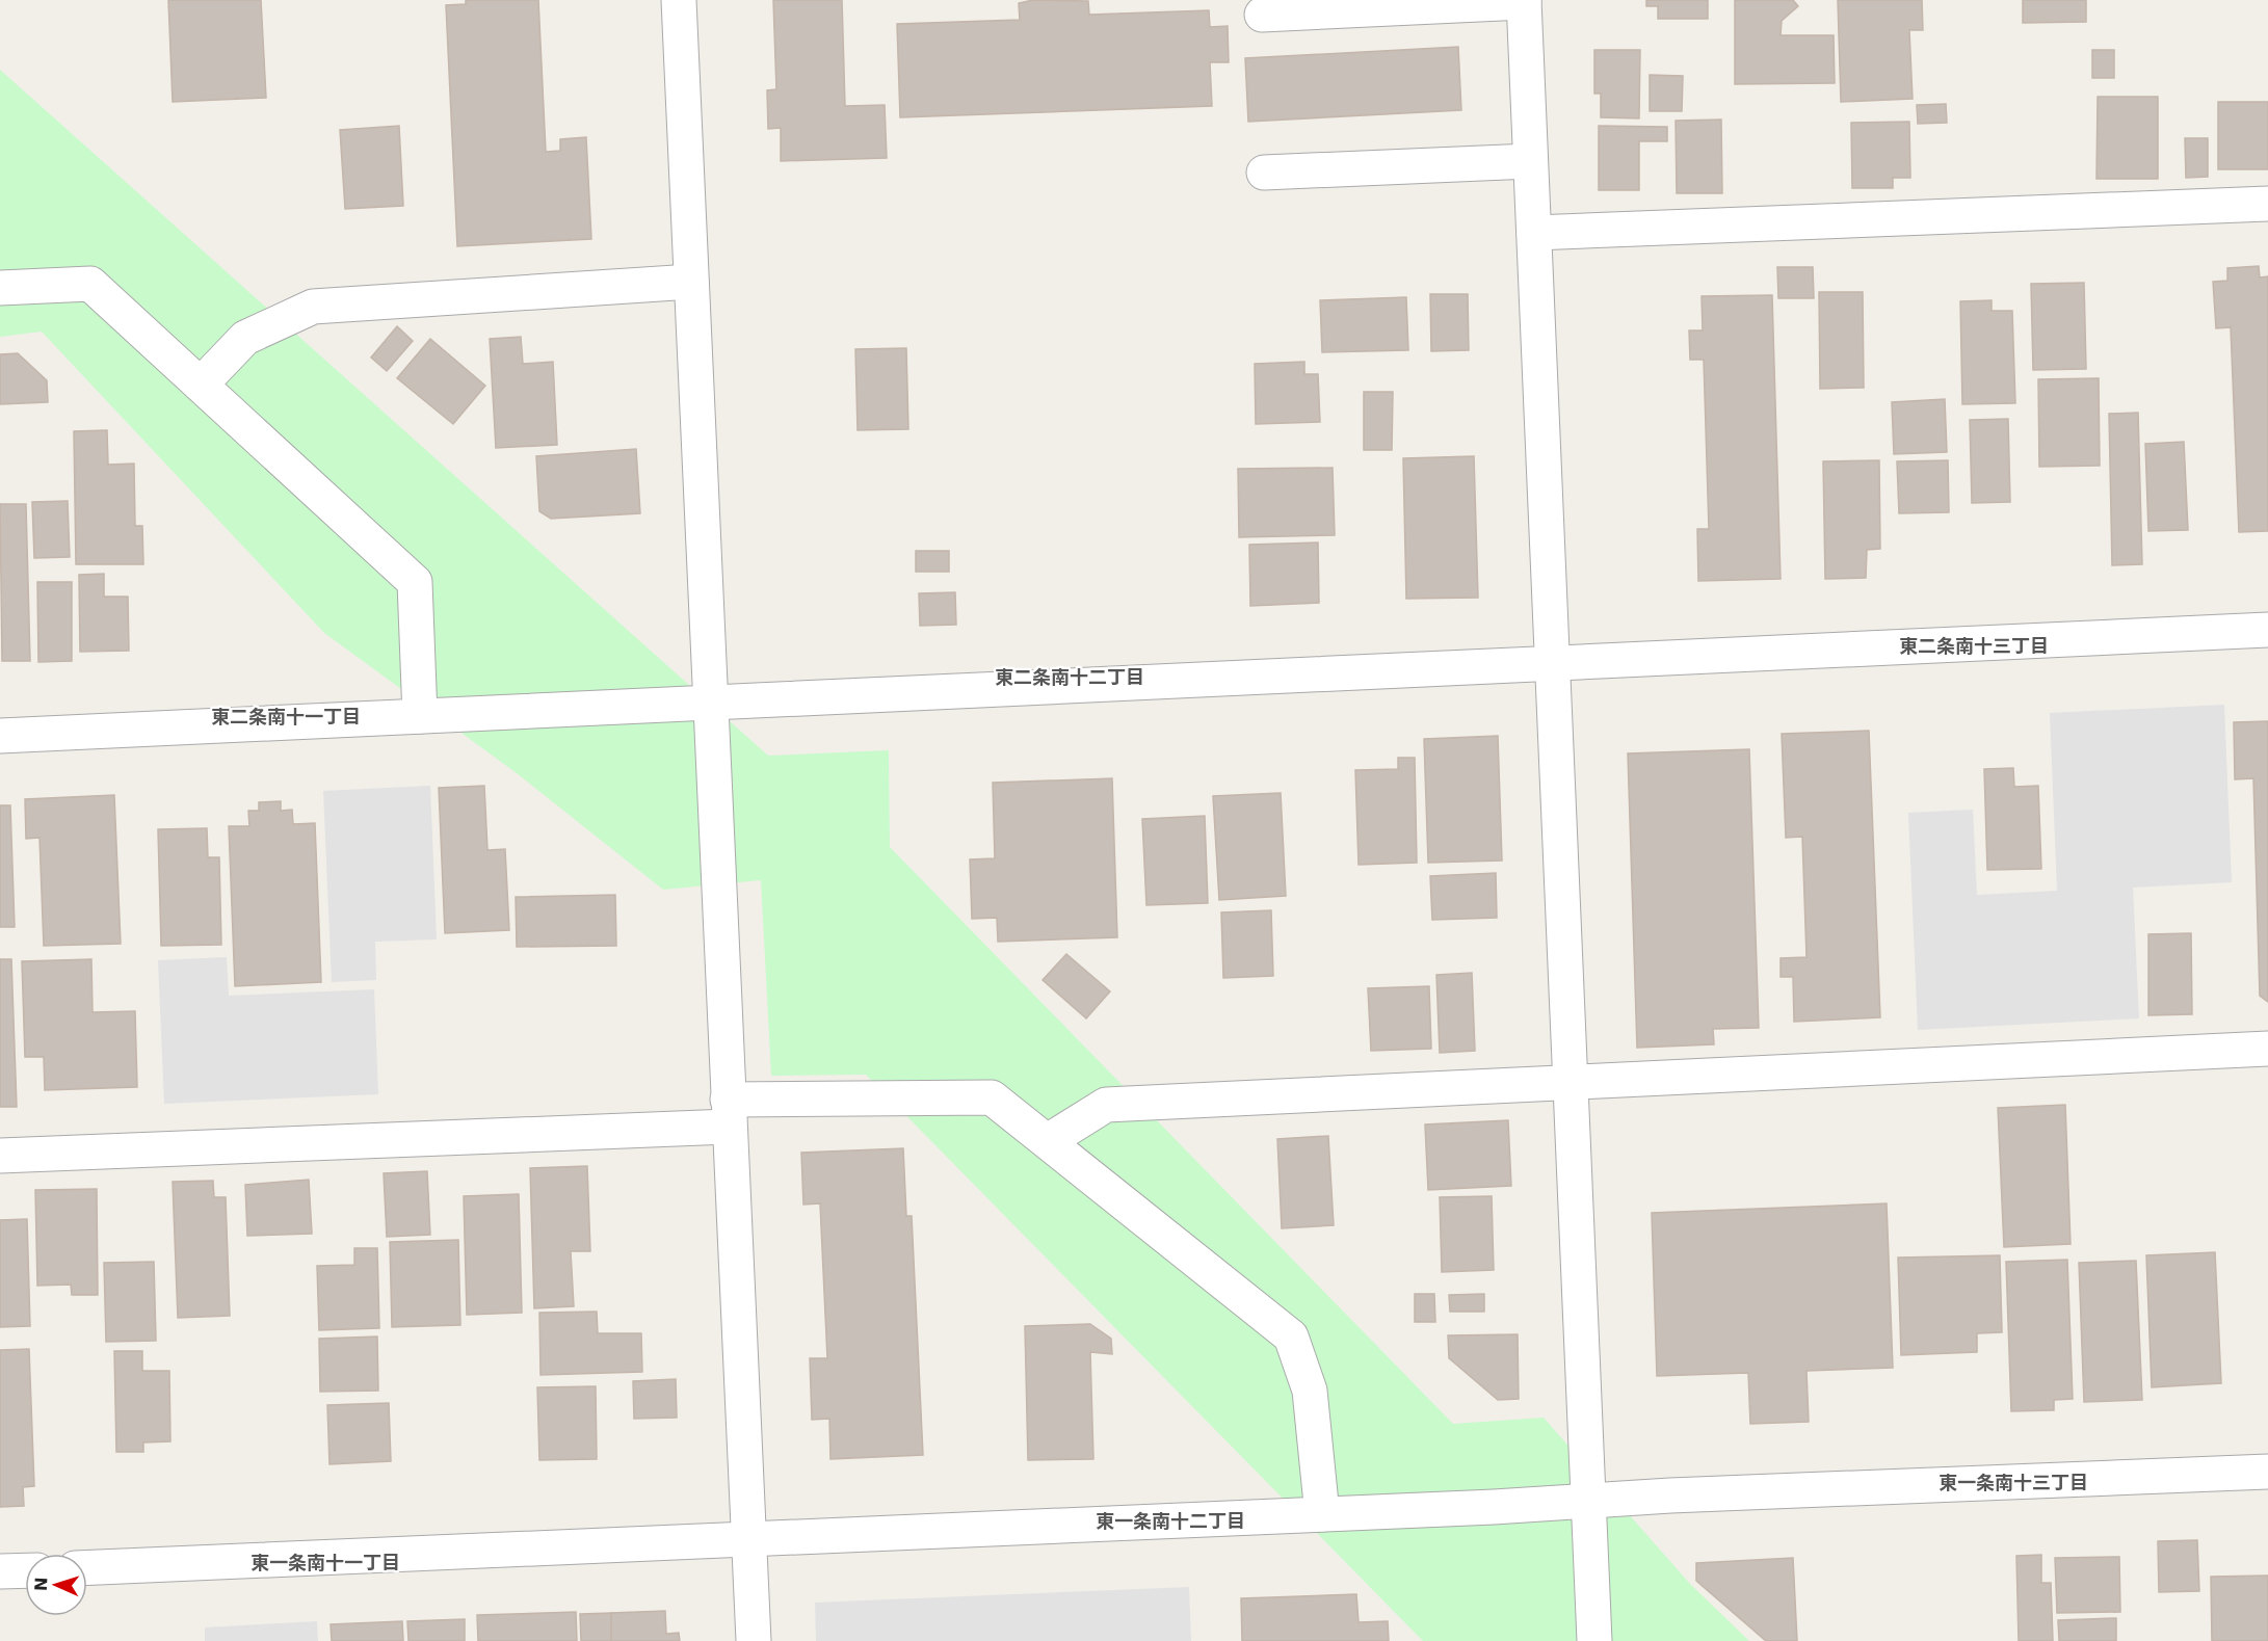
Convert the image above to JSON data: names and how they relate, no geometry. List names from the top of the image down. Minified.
{"districts":["東二条南十三丁目","東二条南十二丁目","東二条南十一丁目","東一条南十三丁目","東一条南十二丁目","東一条南十一丁目"],"north":"left"}
